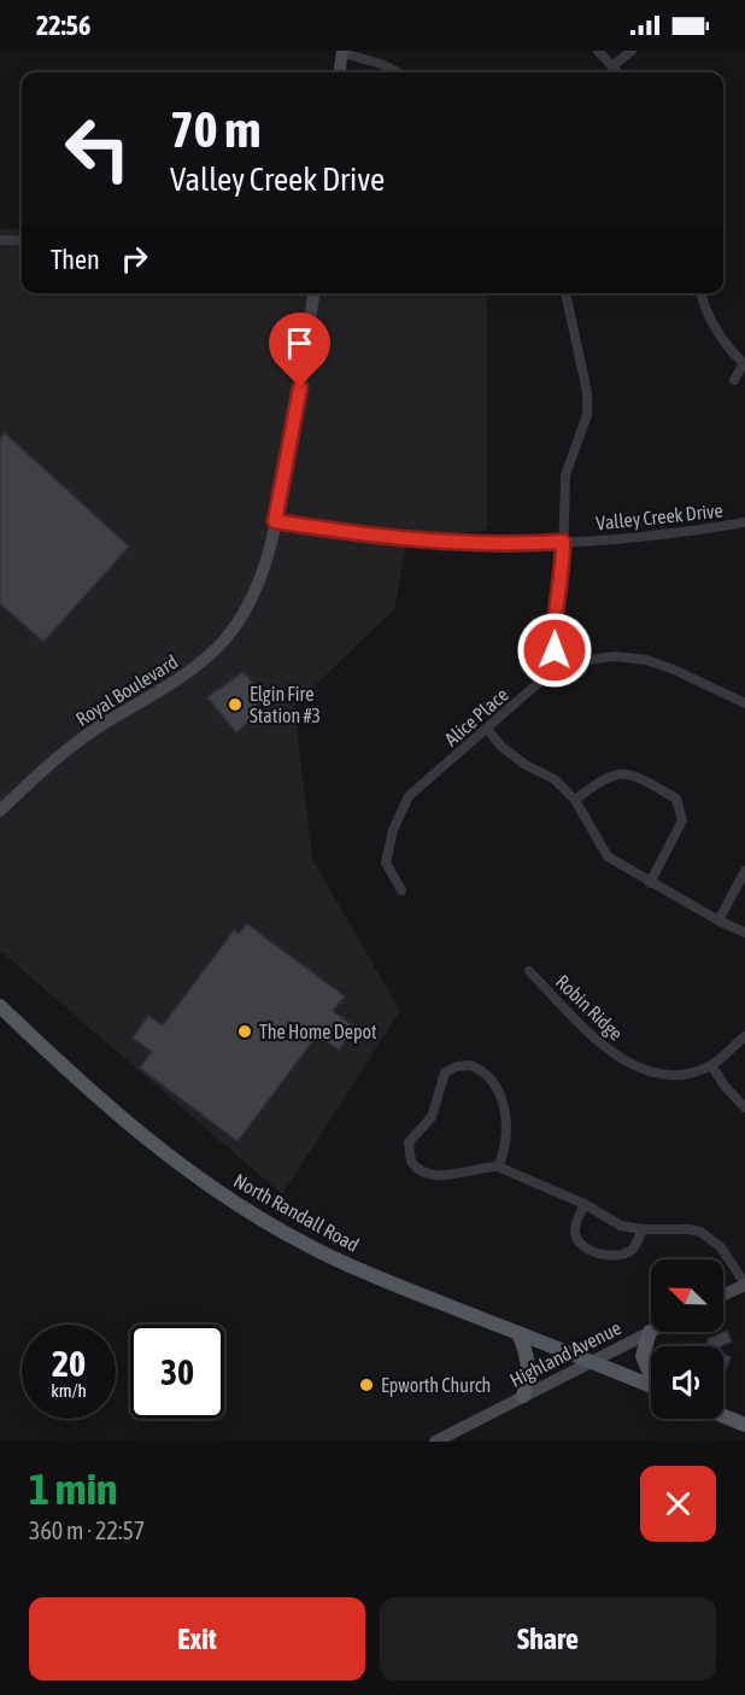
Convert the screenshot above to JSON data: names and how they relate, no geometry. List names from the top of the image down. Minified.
{"streets":{"main road":["North Randall Road"],"street":["Valley Creek Drive","Royal Boulevard","Alice Place","Robin Ridge","Highland Avenue"]},"crossings":[["Valley Creek Drive","Royal Boulevard"],["North Randall Road","Highland Avenue"]],"places":["Elgin Fire Station #3","The Home Depot","Epworth Church"],"north":"top left","page":{"status":"22:56","turn":["70 m","Valley Creek Drive"],"then":"Then","speed":"20 km/h","limit":"30","heading":["1 min","360 m · 22:57"],"buttons":["Exit","Share"]}}
